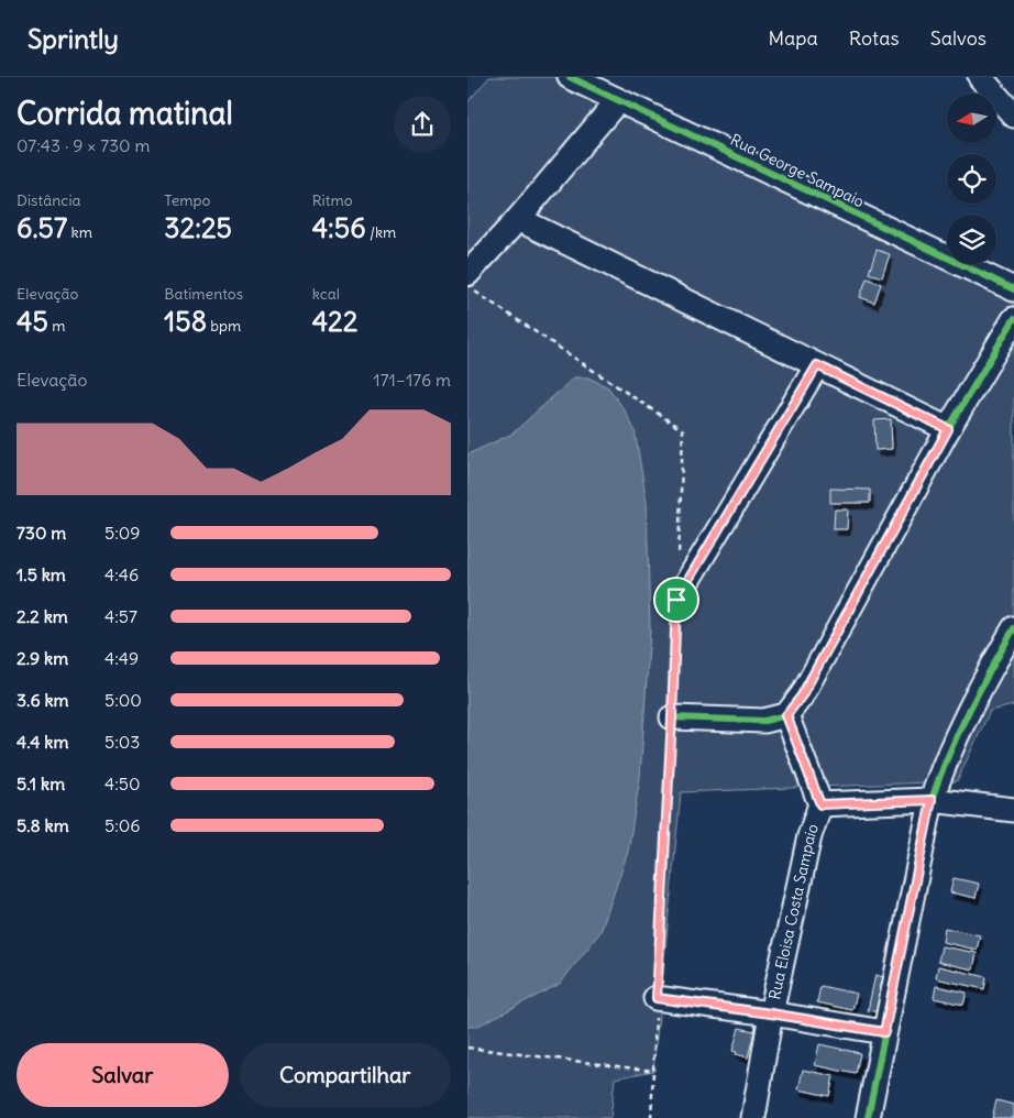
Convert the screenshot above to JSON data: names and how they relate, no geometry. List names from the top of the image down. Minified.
{"streets":{"street":["Rua George Sampaio","Rua Eloisa Costa Sampaio"]},"north":"left","page":{"header":"Sprintly","nav":["Mapa","Rotas","Salvos"],"heading":["Corrida matinal","07:43 · 9 × 730 m"],"stats":[["Distância","6.57 km"],["Tempo","32:25"],["Ritmo","4:56 /km"],["Elevação","45 m"],["Batimentos","158 bpm"],["kcal","422"]],"chart":["Elevação","171–176 m"],"list":[{"name":"730 m","note":"5:09"},{"name":"1.5 km","note":"4:46"},{"name":"2.2 km","note":"4:57"},{"name":"2.9 km","note":"4:49"},{"name":"3.6 km","note":"5:00"},{"name":"4.4 km","note":"5:03"},{"name":"5.1 km","note":"4:50"},{"name":"5.8 km","note":"5:06"}],"buttons":["Salvar","Compartilhar"]}}
